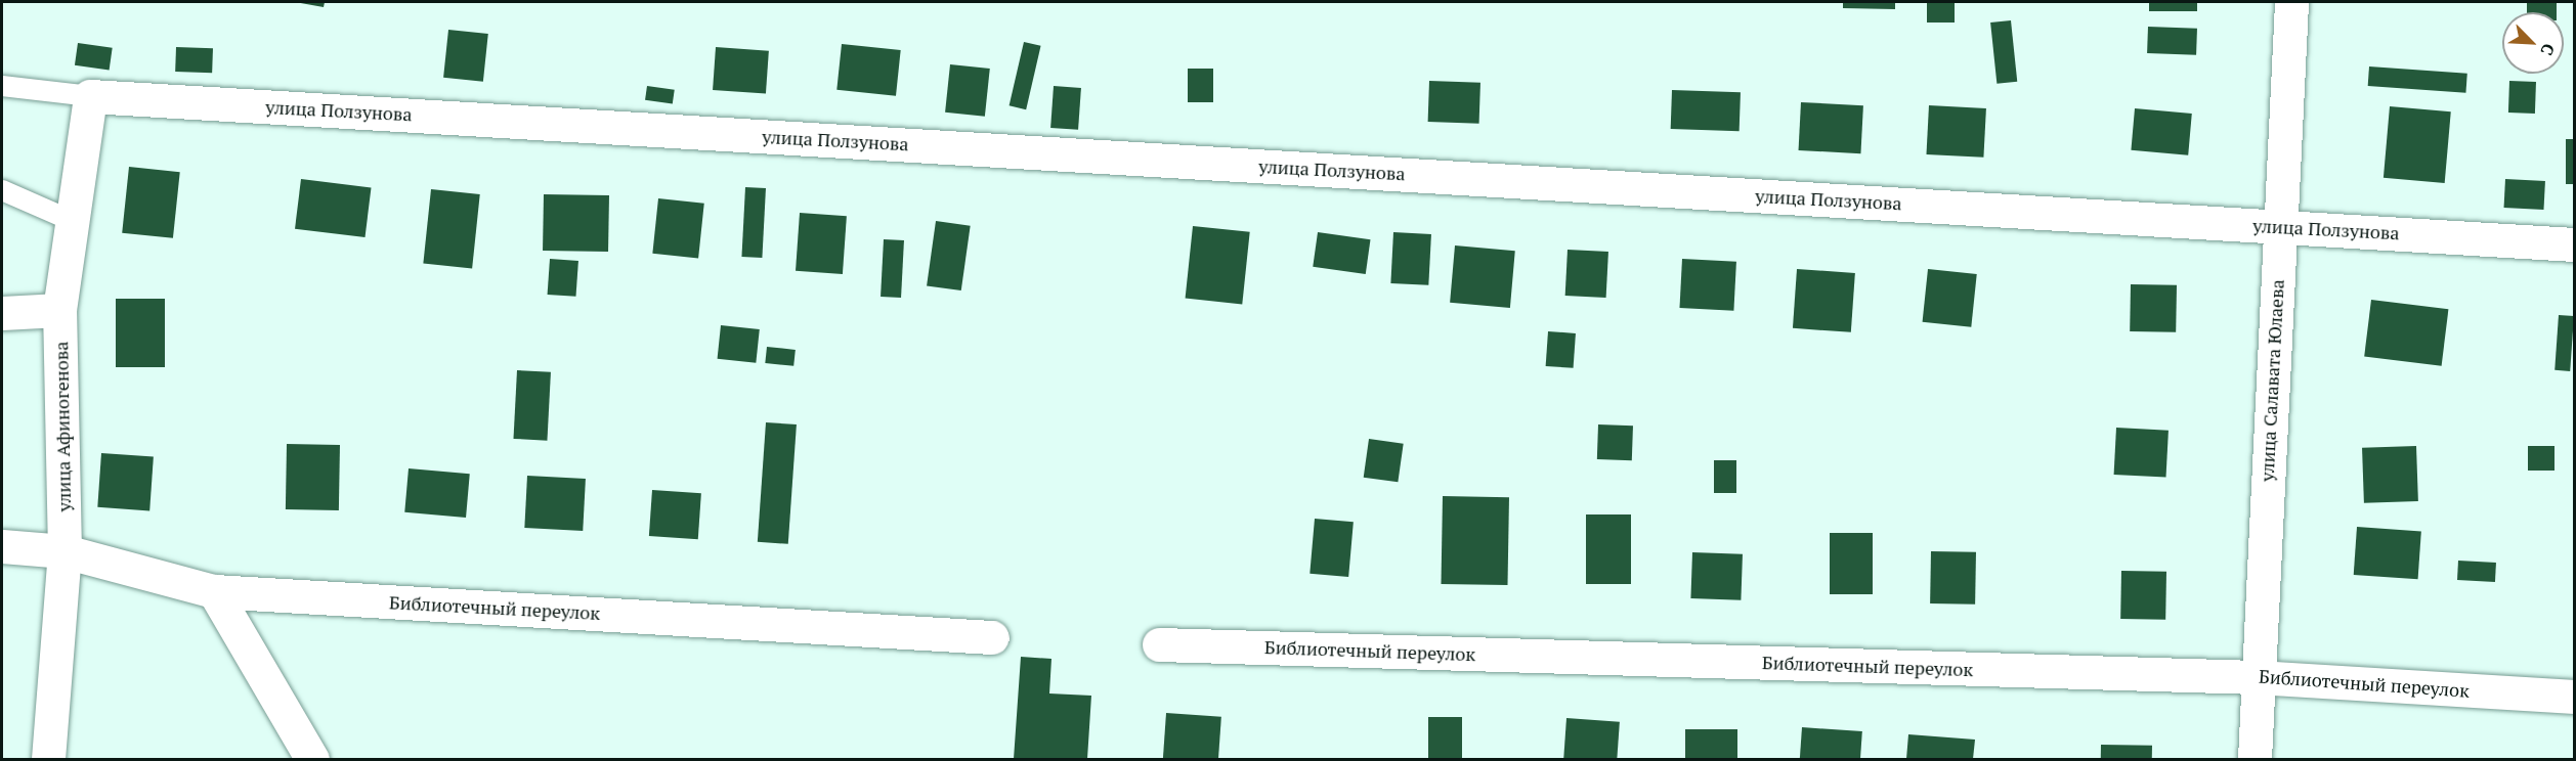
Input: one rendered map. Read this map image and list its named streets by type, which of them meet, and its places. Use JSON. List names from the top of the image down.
{
  "streets": {
    "street": [
      "улица Ползунова",
      "улица Салавата Юлаева",
      "улица Афиногенова",
      "Библиотечный переулок"
    ]
  },
  "crossings": [
    ["улица Ползунова", "улица Салавата Юлаева"],
    ["улица Ползунова", "улица Афиногенова"],
    ["улица Салавата Юлаева", "Библиотечный переулок"],
    ["улица Афиногенова", "Библиотечный переулок"]
  ],
  "north": "bottom right"
}
